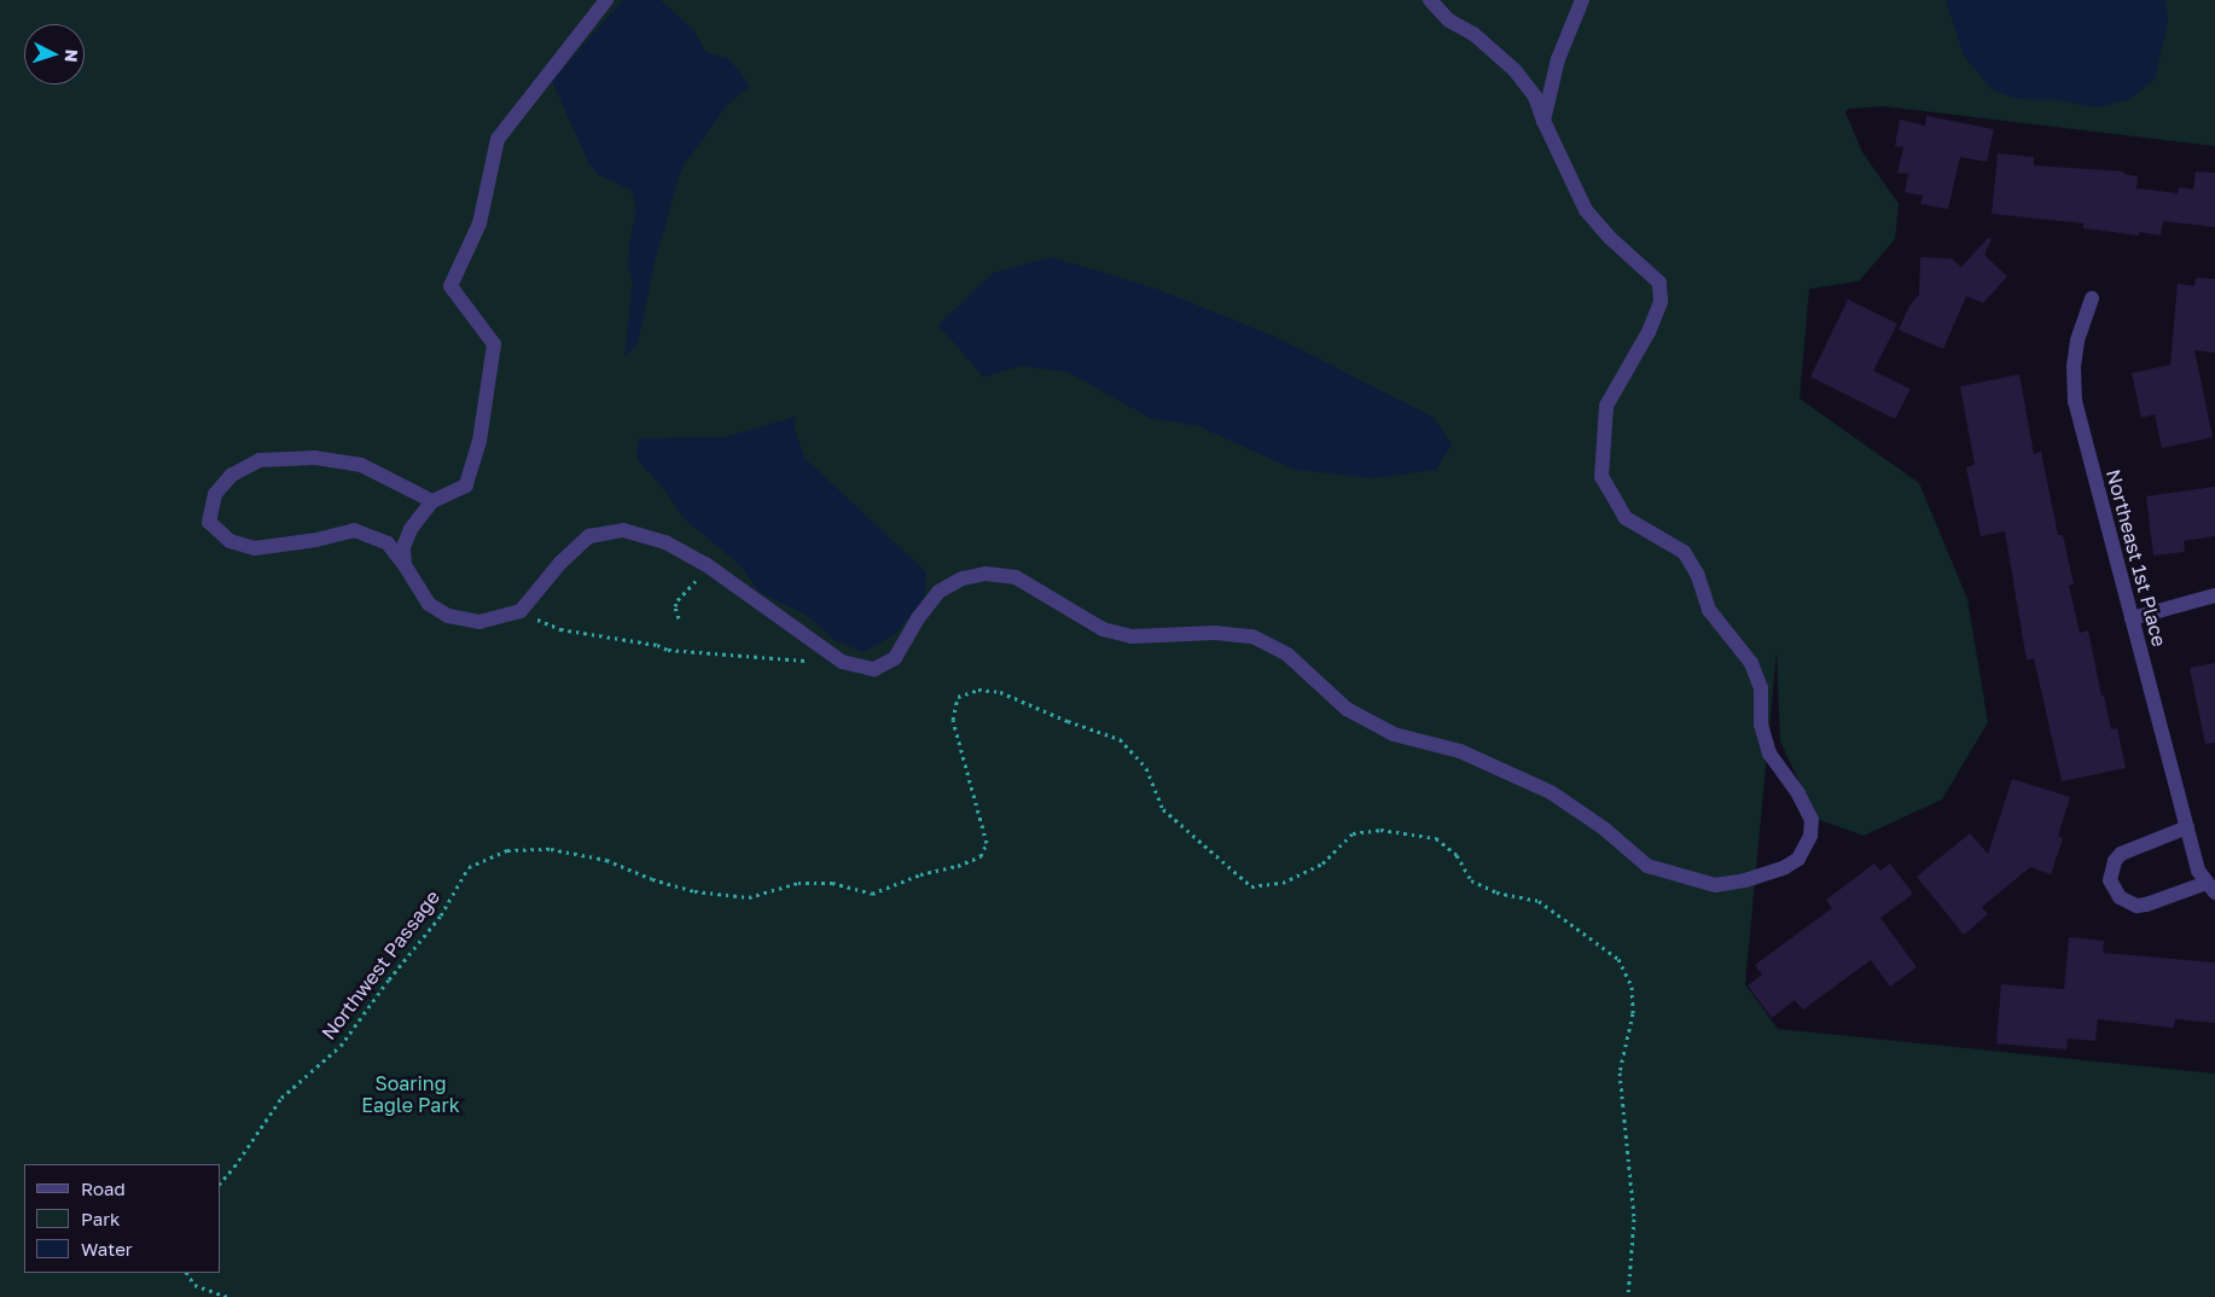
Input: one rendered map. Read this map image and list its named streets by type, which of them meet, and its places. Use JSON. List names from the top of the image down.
{
  "streets": {
    "street": ["Northeast 1st Place"],
    "path": ["Northwest Passage"]
  },
  "parks": ["Soaring Eagle Park"],
  "legend": ["Road", "Park", "Water"],
  "north": "right"
}
